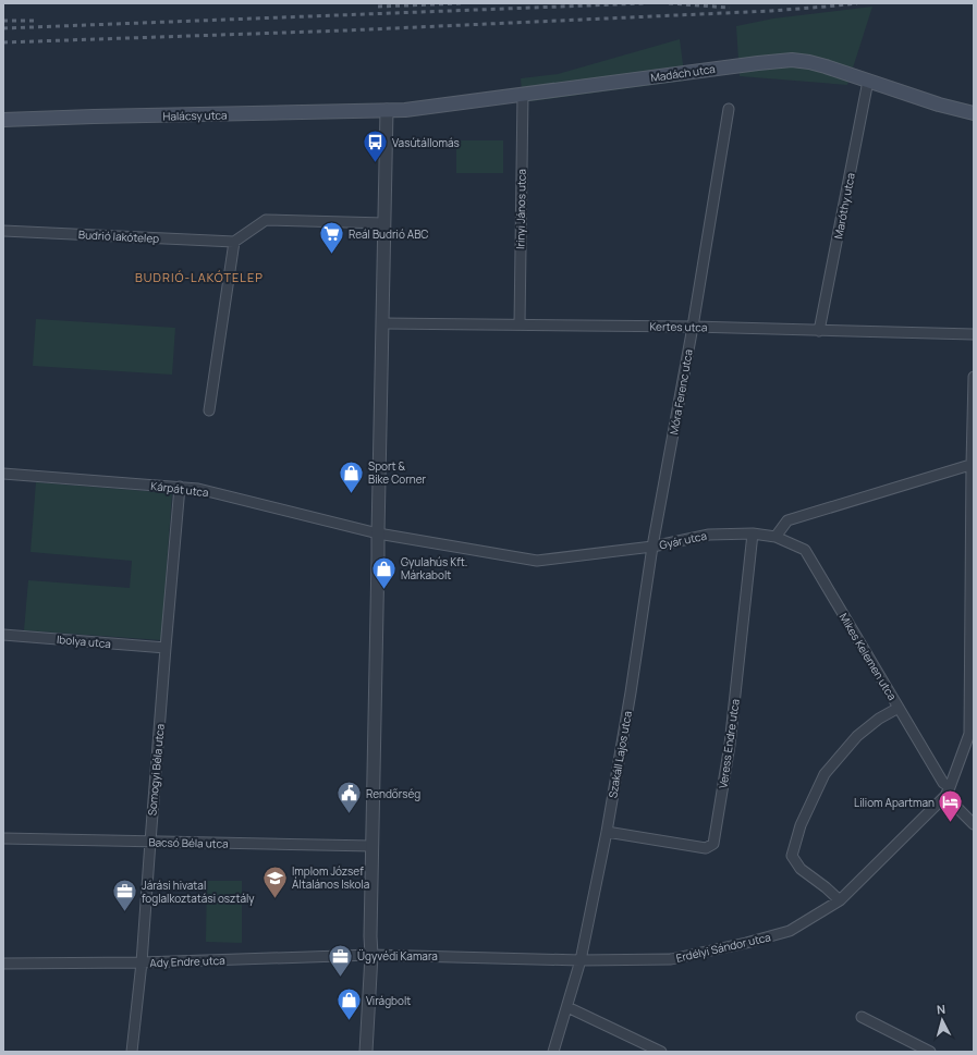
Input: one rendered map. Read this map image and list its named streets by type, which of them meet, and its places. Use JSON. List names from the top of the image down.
{
  "streets": {
    "main road": ["Madách utca", "Halácsy utca"],
    "street": [
      "Maróthy utca",
      "Irinyi János utca",
      "Budrió lakótelep",
      "Kertes utca",
      "Móra Ferenc utca",
      "Kárpát utca",
      "Gyár utca",
      "Ibolya utca",
      "Mikes Kelemen utca",
      "Veress Endre utca",
      "Szakáll Lajos utca",
      "Somogyi Béla utca",
      "Bacsó Béla utca",
      "Erdélyi Sándor utca",
      "Ady Endre utca"
    ]
  },
  "crossings": [
    ["Madách utca", "Halácsy utca"],
    ["Madách utca", "Maróthy utca"],
    ["Madách utca", "Irinyi János utca"],
    ["Maróthy utca", "Kertes utca"],
    ["Irinyi János utca", "Kertes utca"],
    ["Kertes utca", "Móra Ferenc utca"],
    ["Móra Ferenc utca", "Gyár utca"],
    ["Móra Ferenc utca", "Szakáll Lajos utca"],
    ["Kárpát utca", "Gyár utca"],
    ["Kárpát utca", "Somogyi Béla utca"],
    ["Gyár utca", "Mikes Kelemen utca"],
    ["Gyár utca", "Veress Endre utca"],
    ["Gyár utca", "Szakáll Lajos utca"],
    ["Ibolya utca", "Somogyi Béla utca"],
    ["Mikes Kelemen utca", "Erdélyi Sándor utca"],
    ["Veress Endre utca", "Szakáll Lajos utca"],
    ["Szakáll Lajos utca", "Erdélyi Sándor utca"],
    ["Somogyi Béla utca", "Bacsó Béla utca"],
    ["Somogyi Béla utca", "Ady Endre utca"],
    ["Erdélyi Sándor utca", "Ady Endre utca"]
  ],
  "districts": ["BUDRIÓ-LAKÓTELEP"],
  "places": {
    "bus stop": ["Vasútállomás"],
    "supermarket": ["Reál Budrió ABC"],
    "shop": ["Sport & Bike Corner", "Gyulahús Kft. Márkabolt", "Virágbolt"],
    "public building": ["Rendőrség"],
    "hotel": ["Liliom Apartman"],
    "school or university": ["Implom József Általános Iskola"],
    "office": ["Járási hivatal foglalkoztatási osztály", "Ügyvédi Kamara"]
  },
  "north": "top"
}
